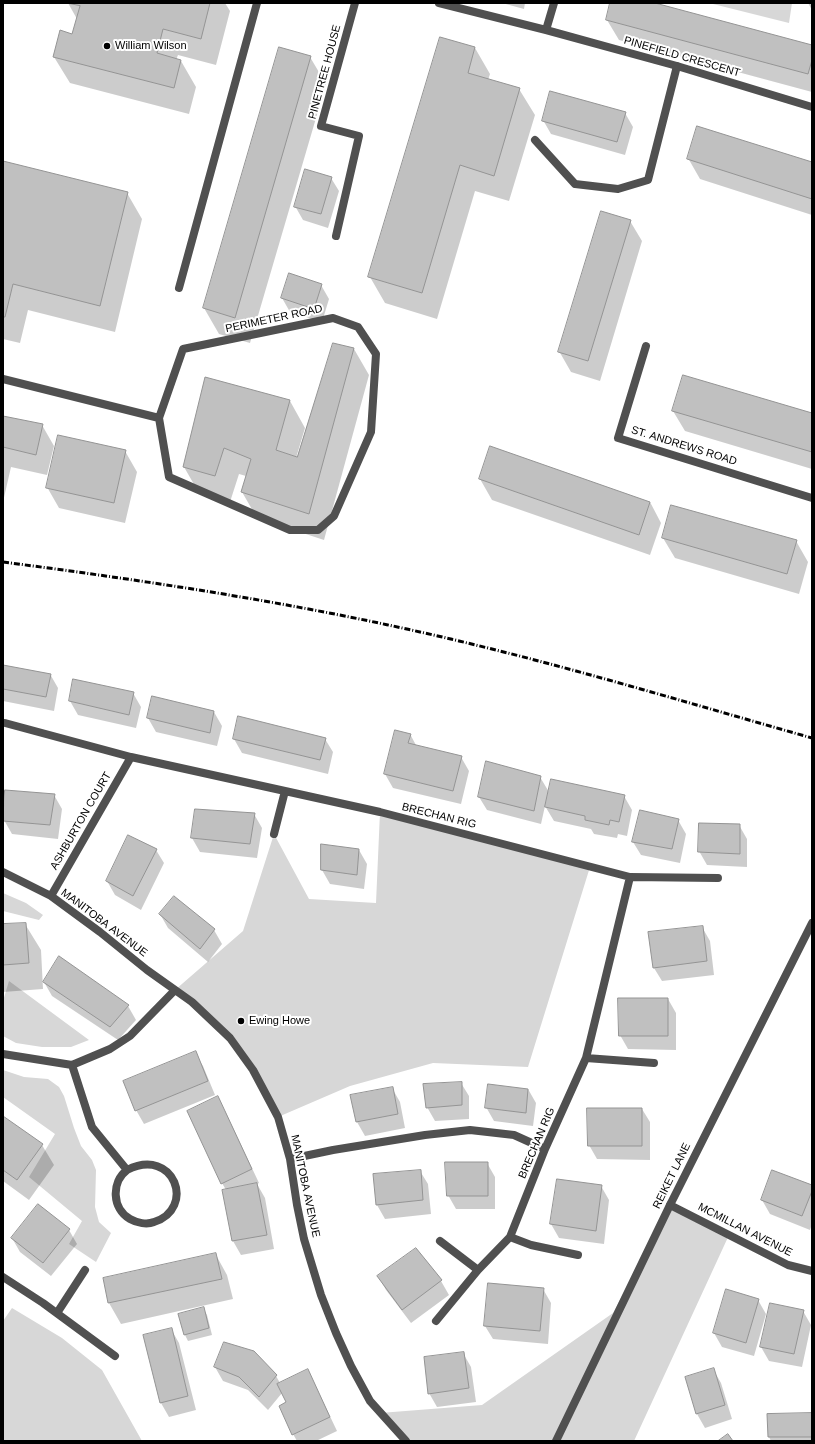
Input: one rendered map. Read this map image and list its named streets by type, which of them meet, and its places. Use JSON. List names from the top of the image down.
{
  "streets": {
    "street": [
      "PINEFIELD CRESCENT",
      "PINETREE HOUSE",
      "PERIMETER ROAD",
      "ST. ANDREWS ROAD",
      "BRECHAN RIG",
      "ASHBURTON COURT",
      "MANITOBA AVENUE",
      "REIKET LANE",
      "MCMILLAN AVENUE"
    ]
  },
  "crossings": [
    ["ASHBURTON COURT", "MANITOBA AVENUE"],
    ["REIKET LANE", "MCMILLAN AVENUE"]
  ],
  "places": ["William Wilson", "Ewing Howe"]
}
